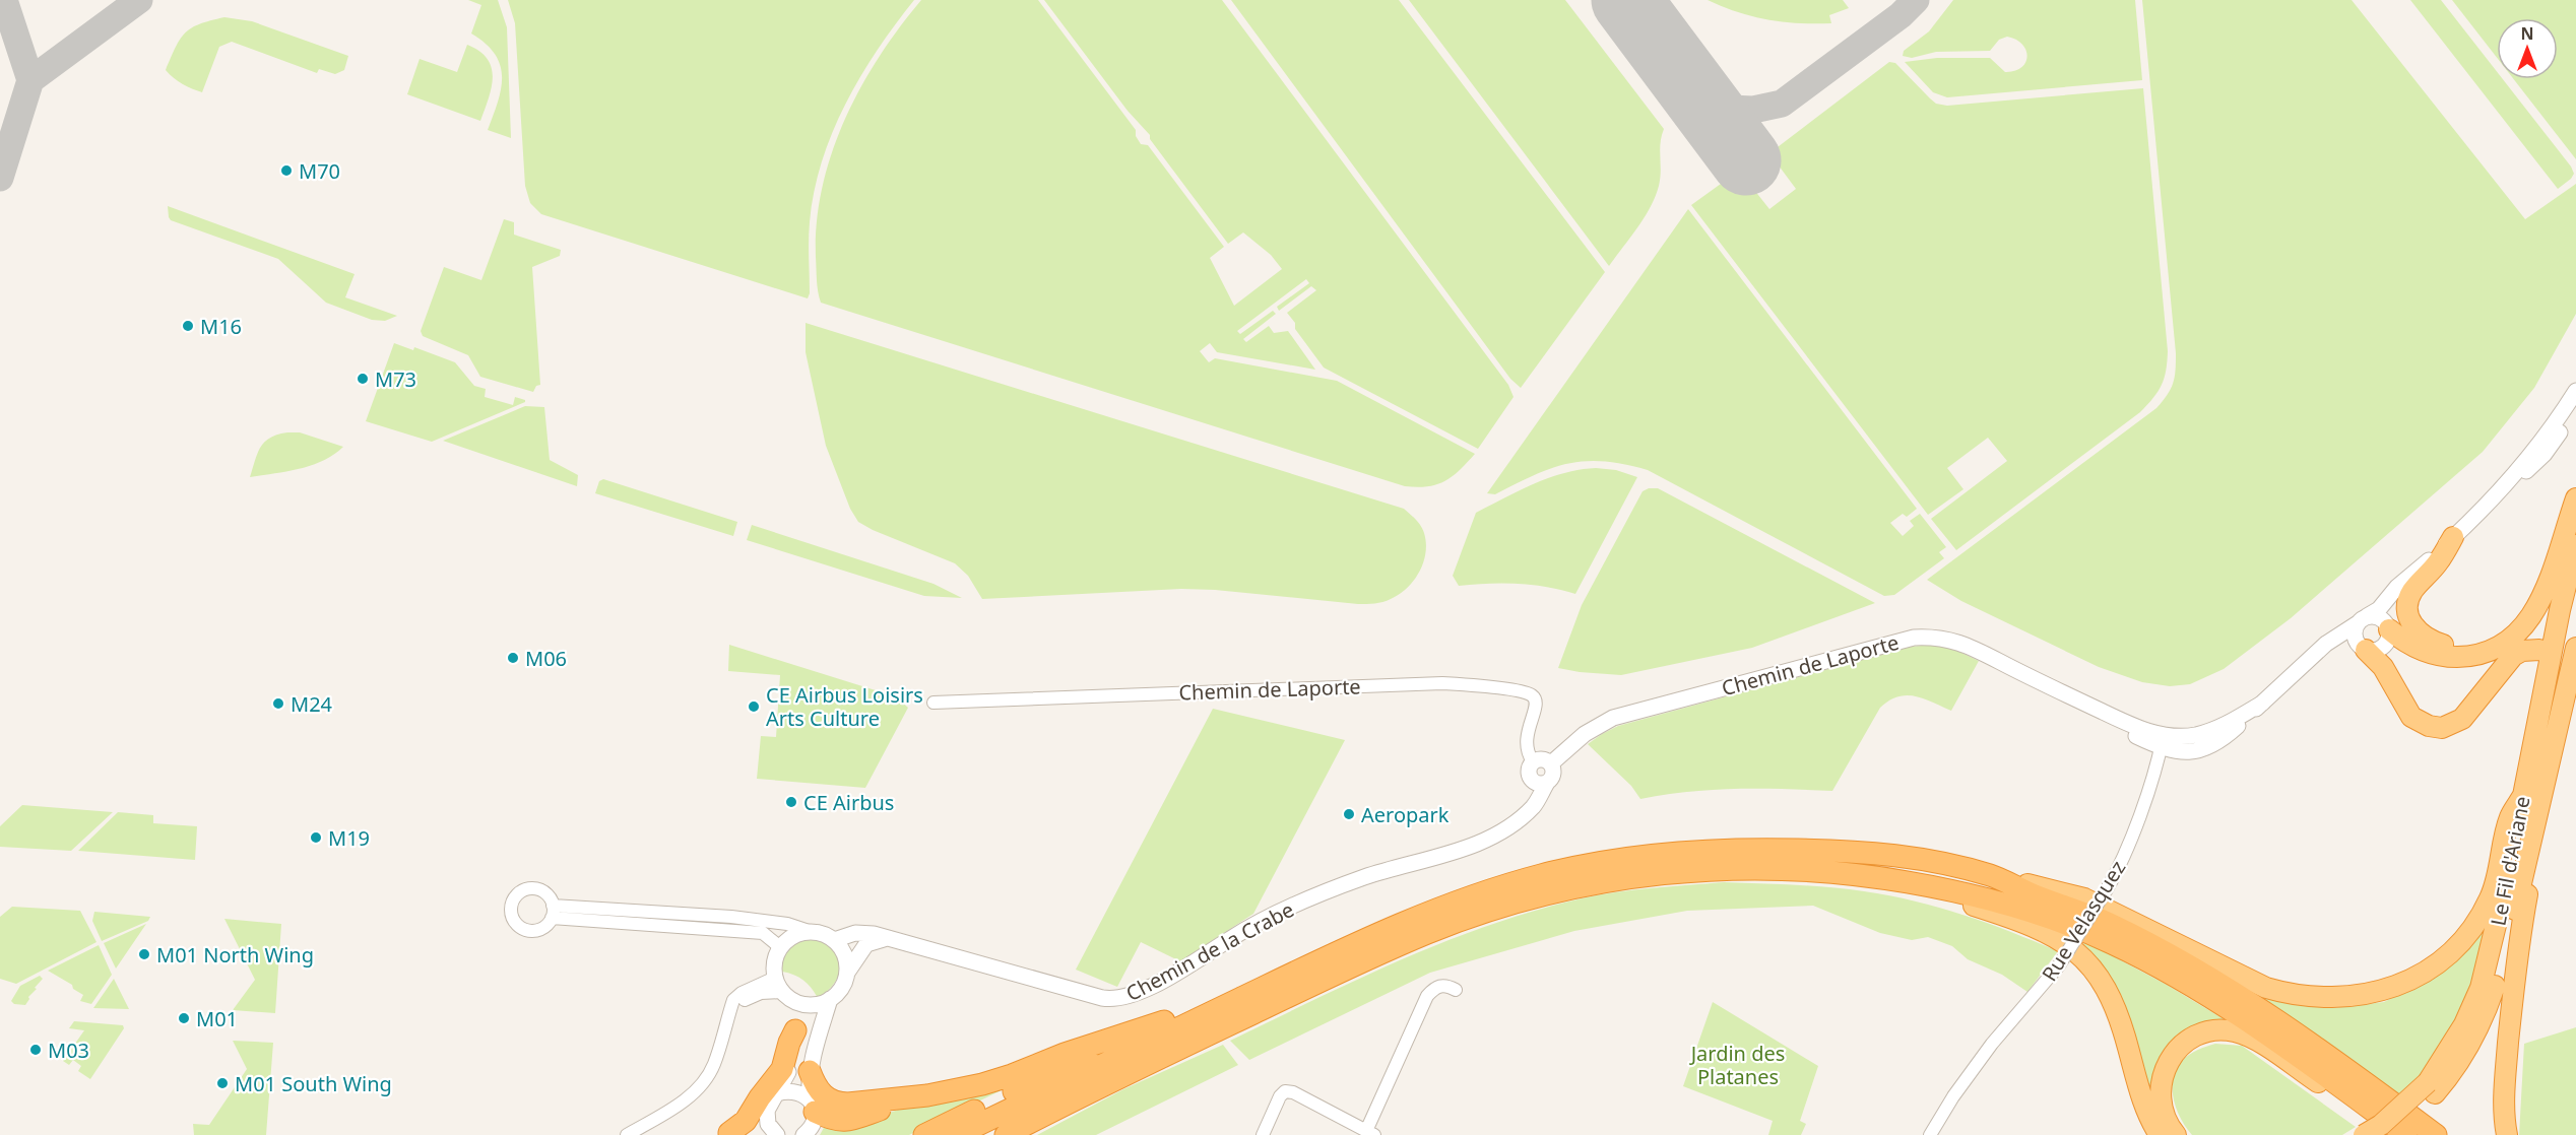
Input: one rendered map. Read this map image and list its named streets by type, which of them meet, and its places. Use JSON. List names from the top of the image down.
{
  "streets": {
    "highway": ["Le Fil d'Ariane"],
    "street": ["Chemin de Laporte", "Rue Velasquez", "Chemin de la Crabe"]
  },
  "crossings": [
    ["Chemin de Laporte", "Rue Velasquez"],
    ["Chemin de Laporte", "Chemin de la Crabe"]
  ],
  "parks": ["Jardin des Platanes"],
  "places": [
    "M70",
    "M16",
    "M73",
    "M06",
    "M24",
    "CE Airbus Loisirs Arts Culture",
    "CE Airbus",
    "Aeropark",
    "M19",
    "M01 North Wing",
    "M01",
    "M03",
    "M01 South Wing"
  ],
  "north": "top"
}
